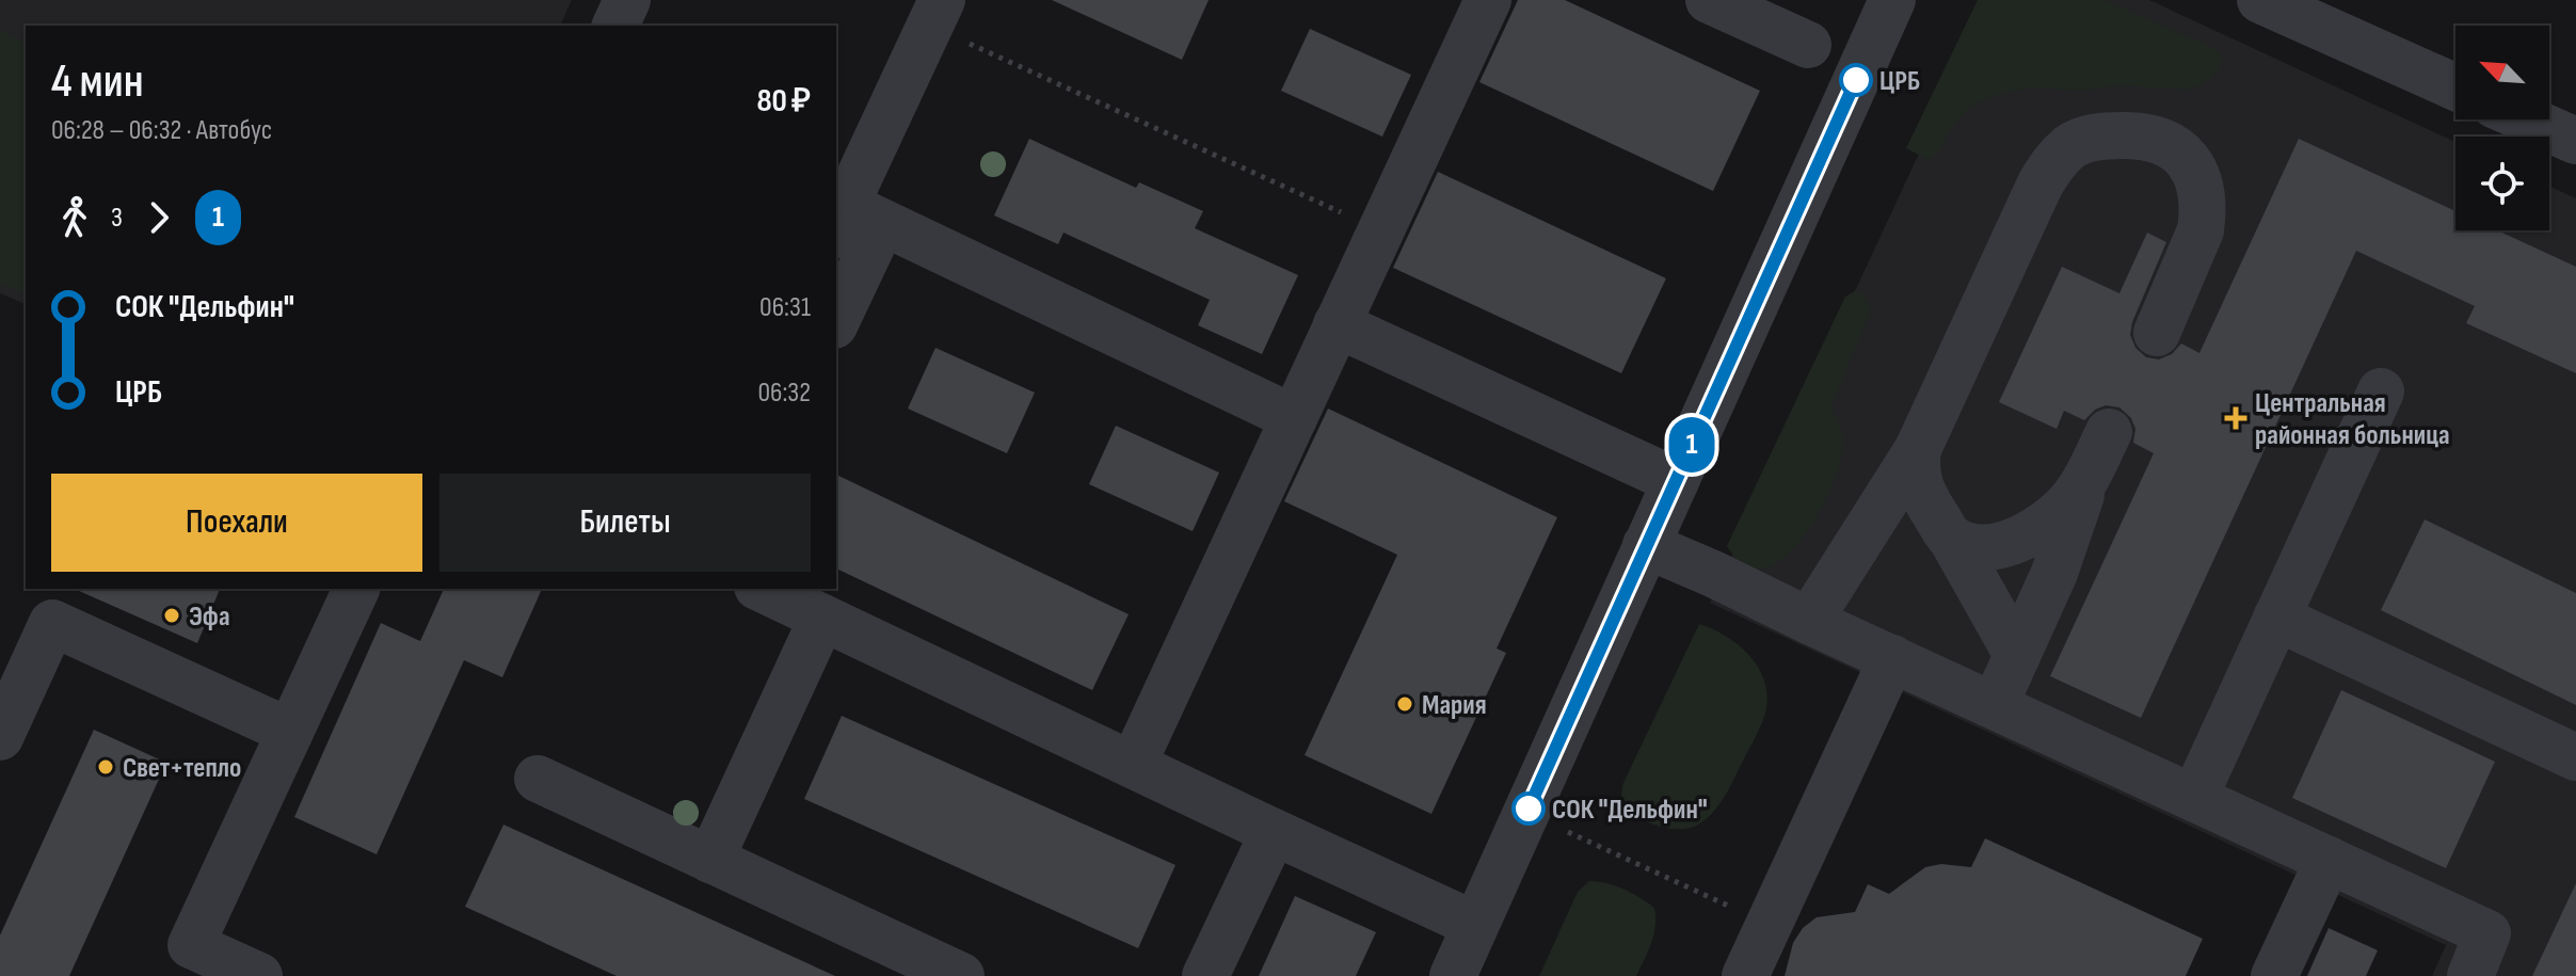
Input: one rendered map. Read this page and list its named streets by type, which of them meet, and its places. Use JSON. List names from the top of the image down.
{
  "places": {
    "other": [
      "ЦРБ",
      "Эфа",
      "Мария",
      "Свет+тепло",
      "СОК \"Дельфин\""
    ],
    "health": ["Центральная районная больница"]
  },
  "lines": ["bus line 1"],
  "north": "top left",
  "page": {
    "on_map": "1",
    "heading": ["4 мин", "06:28 – 06:32 · Автобус", "80 ₽"],
    "legs": ["3", "1"],
    "list": [
      {
        "name": "СОК \"Дельфин\"",
        "value": "06:31"
      },
      {
        "name": "ЦРБ",
        "value": "06:32"
      }
    ],
    "buttons": ["Поехали", "Билеты"]
  }
}
